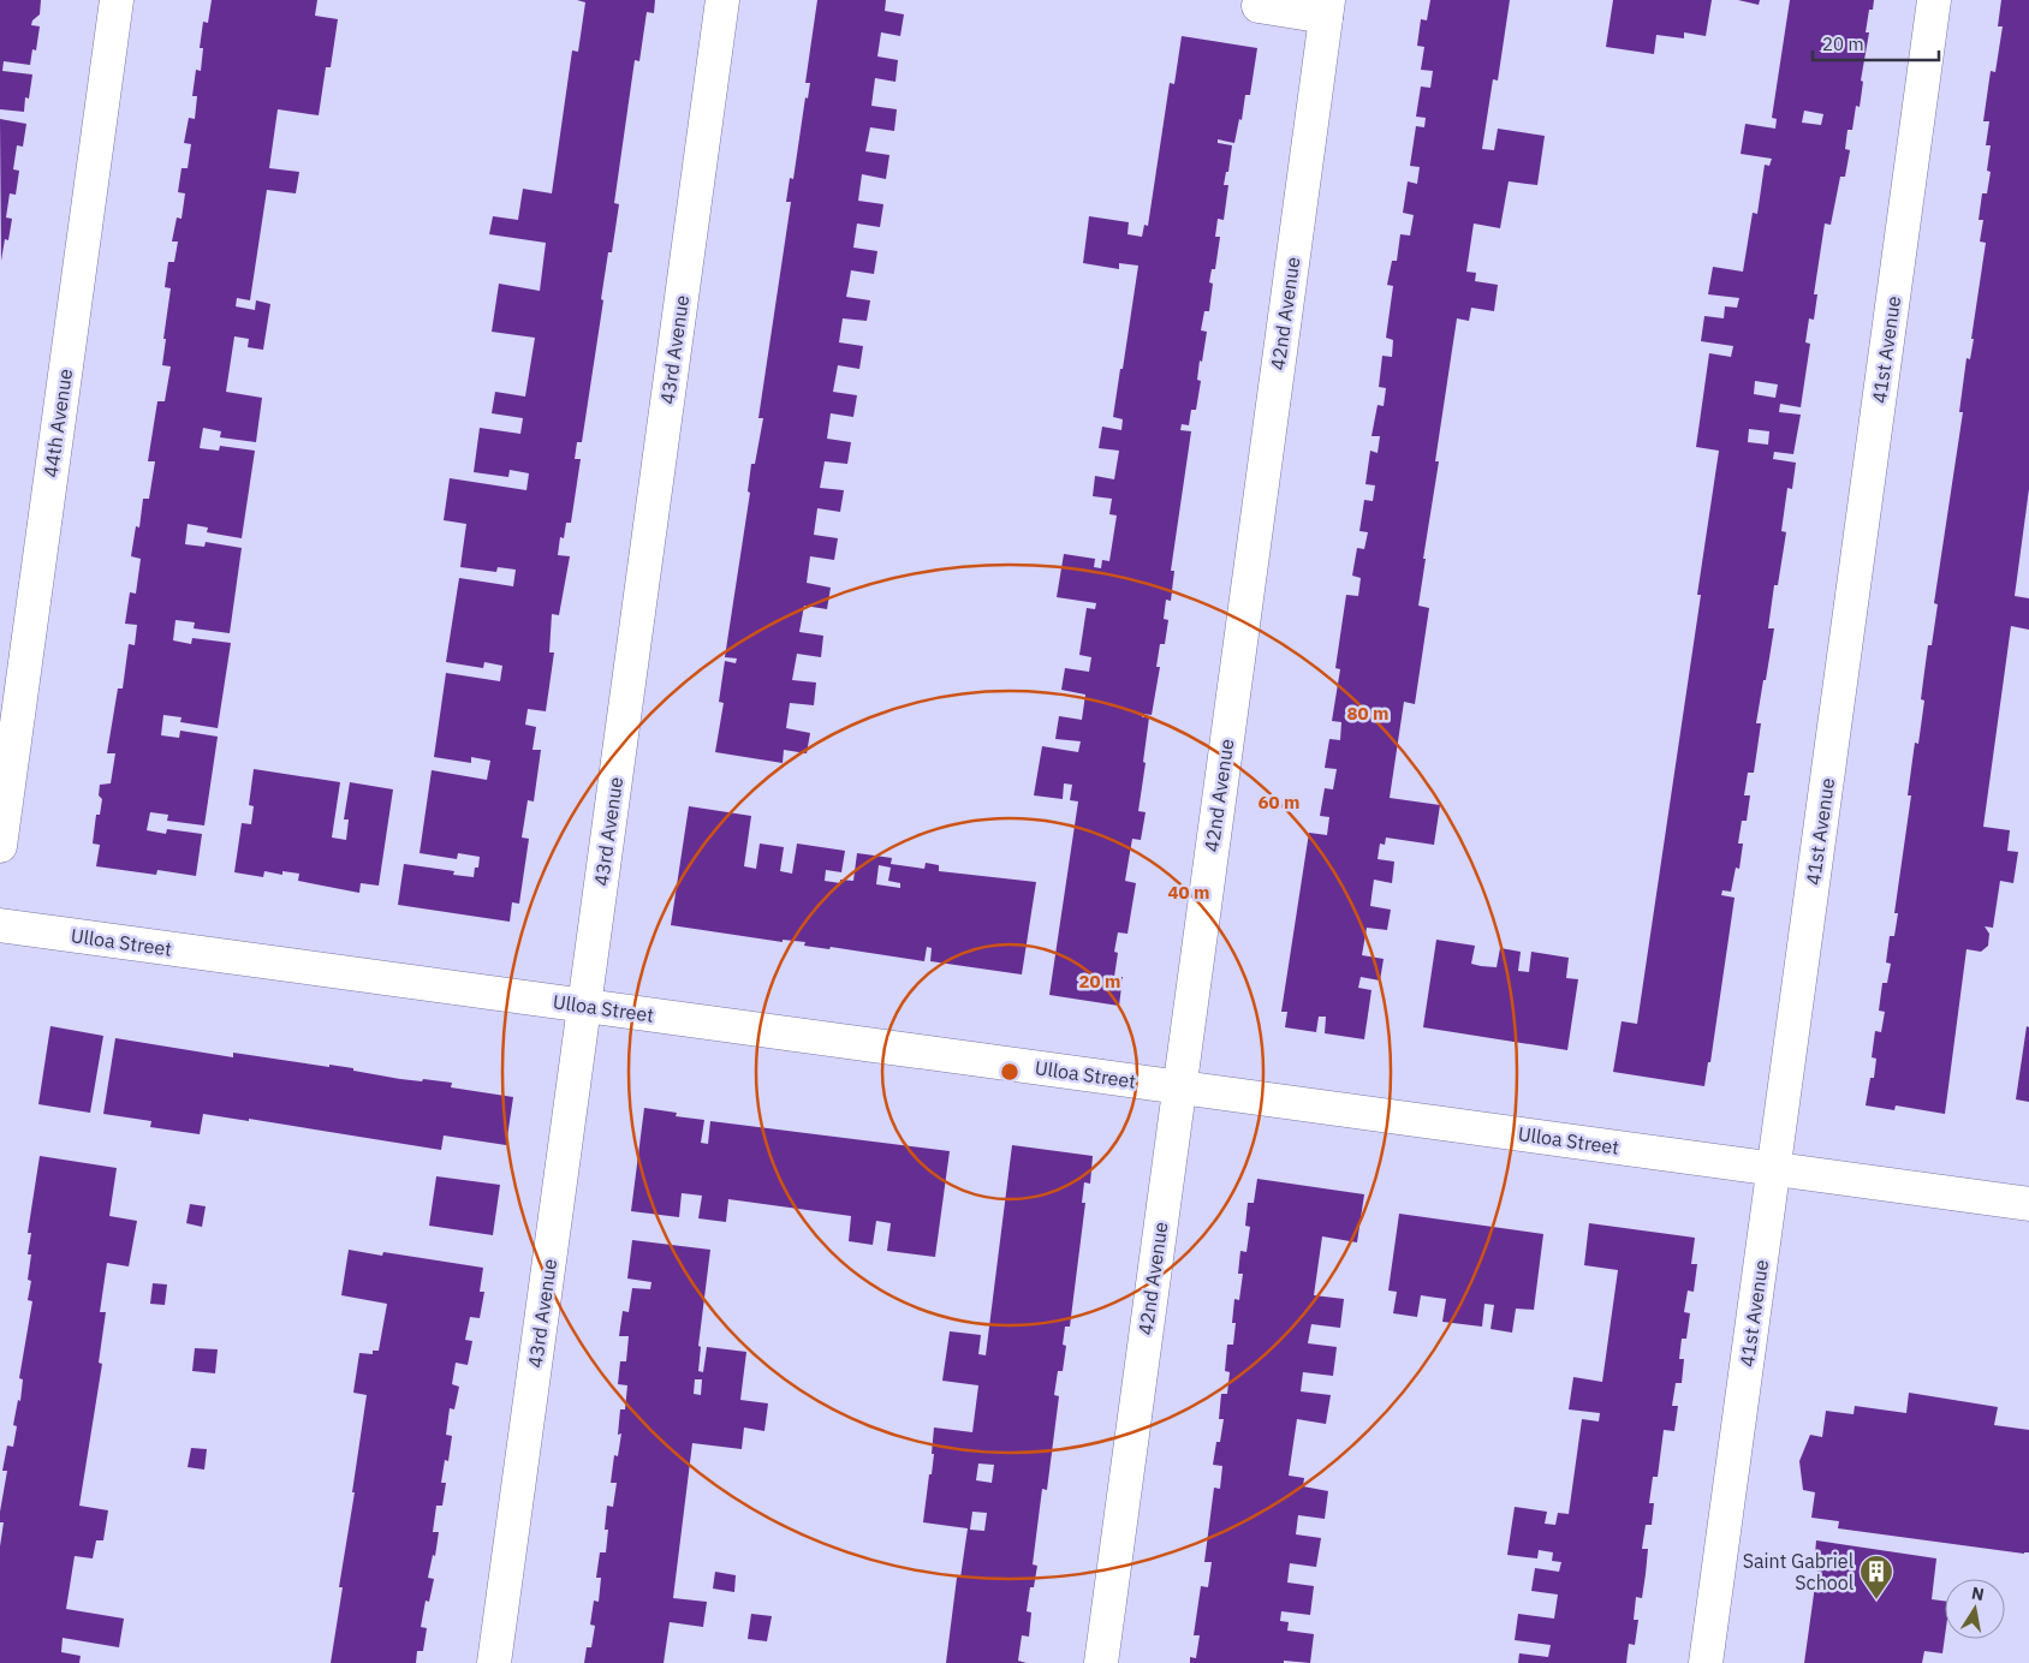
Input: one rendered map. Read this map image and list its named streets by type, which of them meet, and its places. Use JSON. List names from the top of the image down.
{
  "streets": {
    "street": [
      "42nd Avenue",
      "43rd Avenue",
      "41st Avenue",
      "44th Avenue",
      "Ulloa Street"
    ]
  },
  "crossings": [
    ["42nd Avenue", "Ulloa Street"],
    ["43rd Avenue", "Ulloa Street"],
    ["41st Avenue", "Ulloa Street"]
  ],
  "places": {
    "building": ["Saint Gabriel School"]
  },
  "scale_bar": "20 m",
  "north": "top",
  "rings": [
    "80 m",
    "60 m",
    "40 m",
    "20 m"
  ]
}
